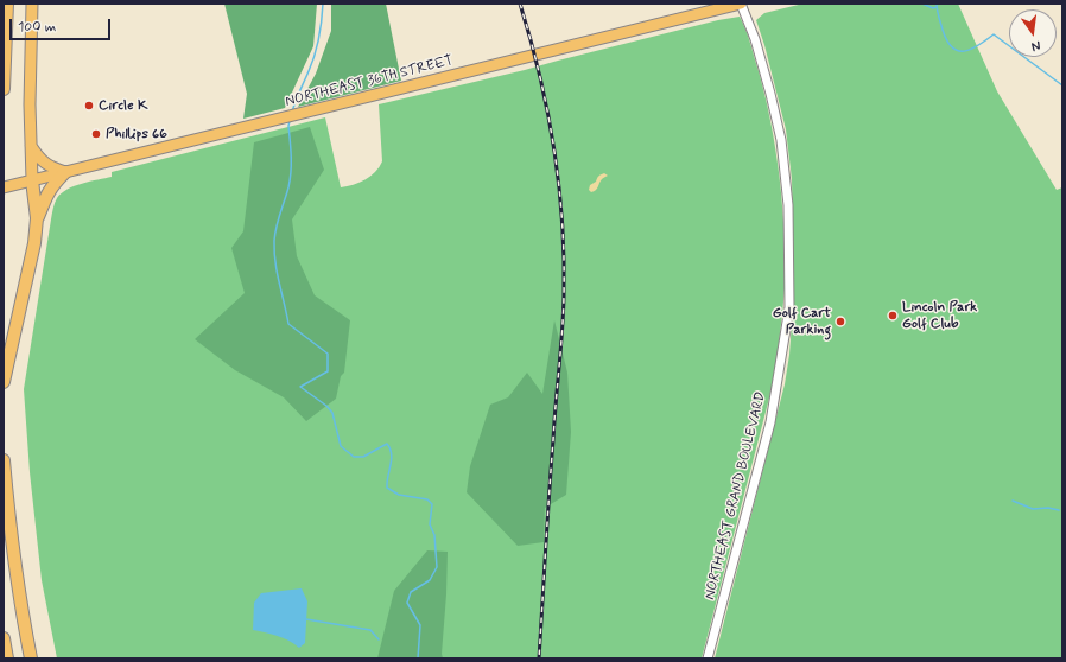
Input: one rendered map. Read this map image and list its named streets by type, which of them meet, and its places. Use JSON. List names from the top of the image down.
{
  "streets": {
    "main road": ["NORTHEAST 36TH STREET"],
    "street": ["NORTHEAST GRAND BOULEVARD"]
  },
  "crossings": [
    ["NORTHEAST 36TH STREET", "NORTHEAST GRAND BOULEVARD"]
  ],
  "places": [
    "Circle K",
    "Phillips 66",
    "Lincoln Park Golf Club",
    "Golf Cart Parking"
  ],
  "scale_bar": "100 m",
  "north": "bottom"
}
